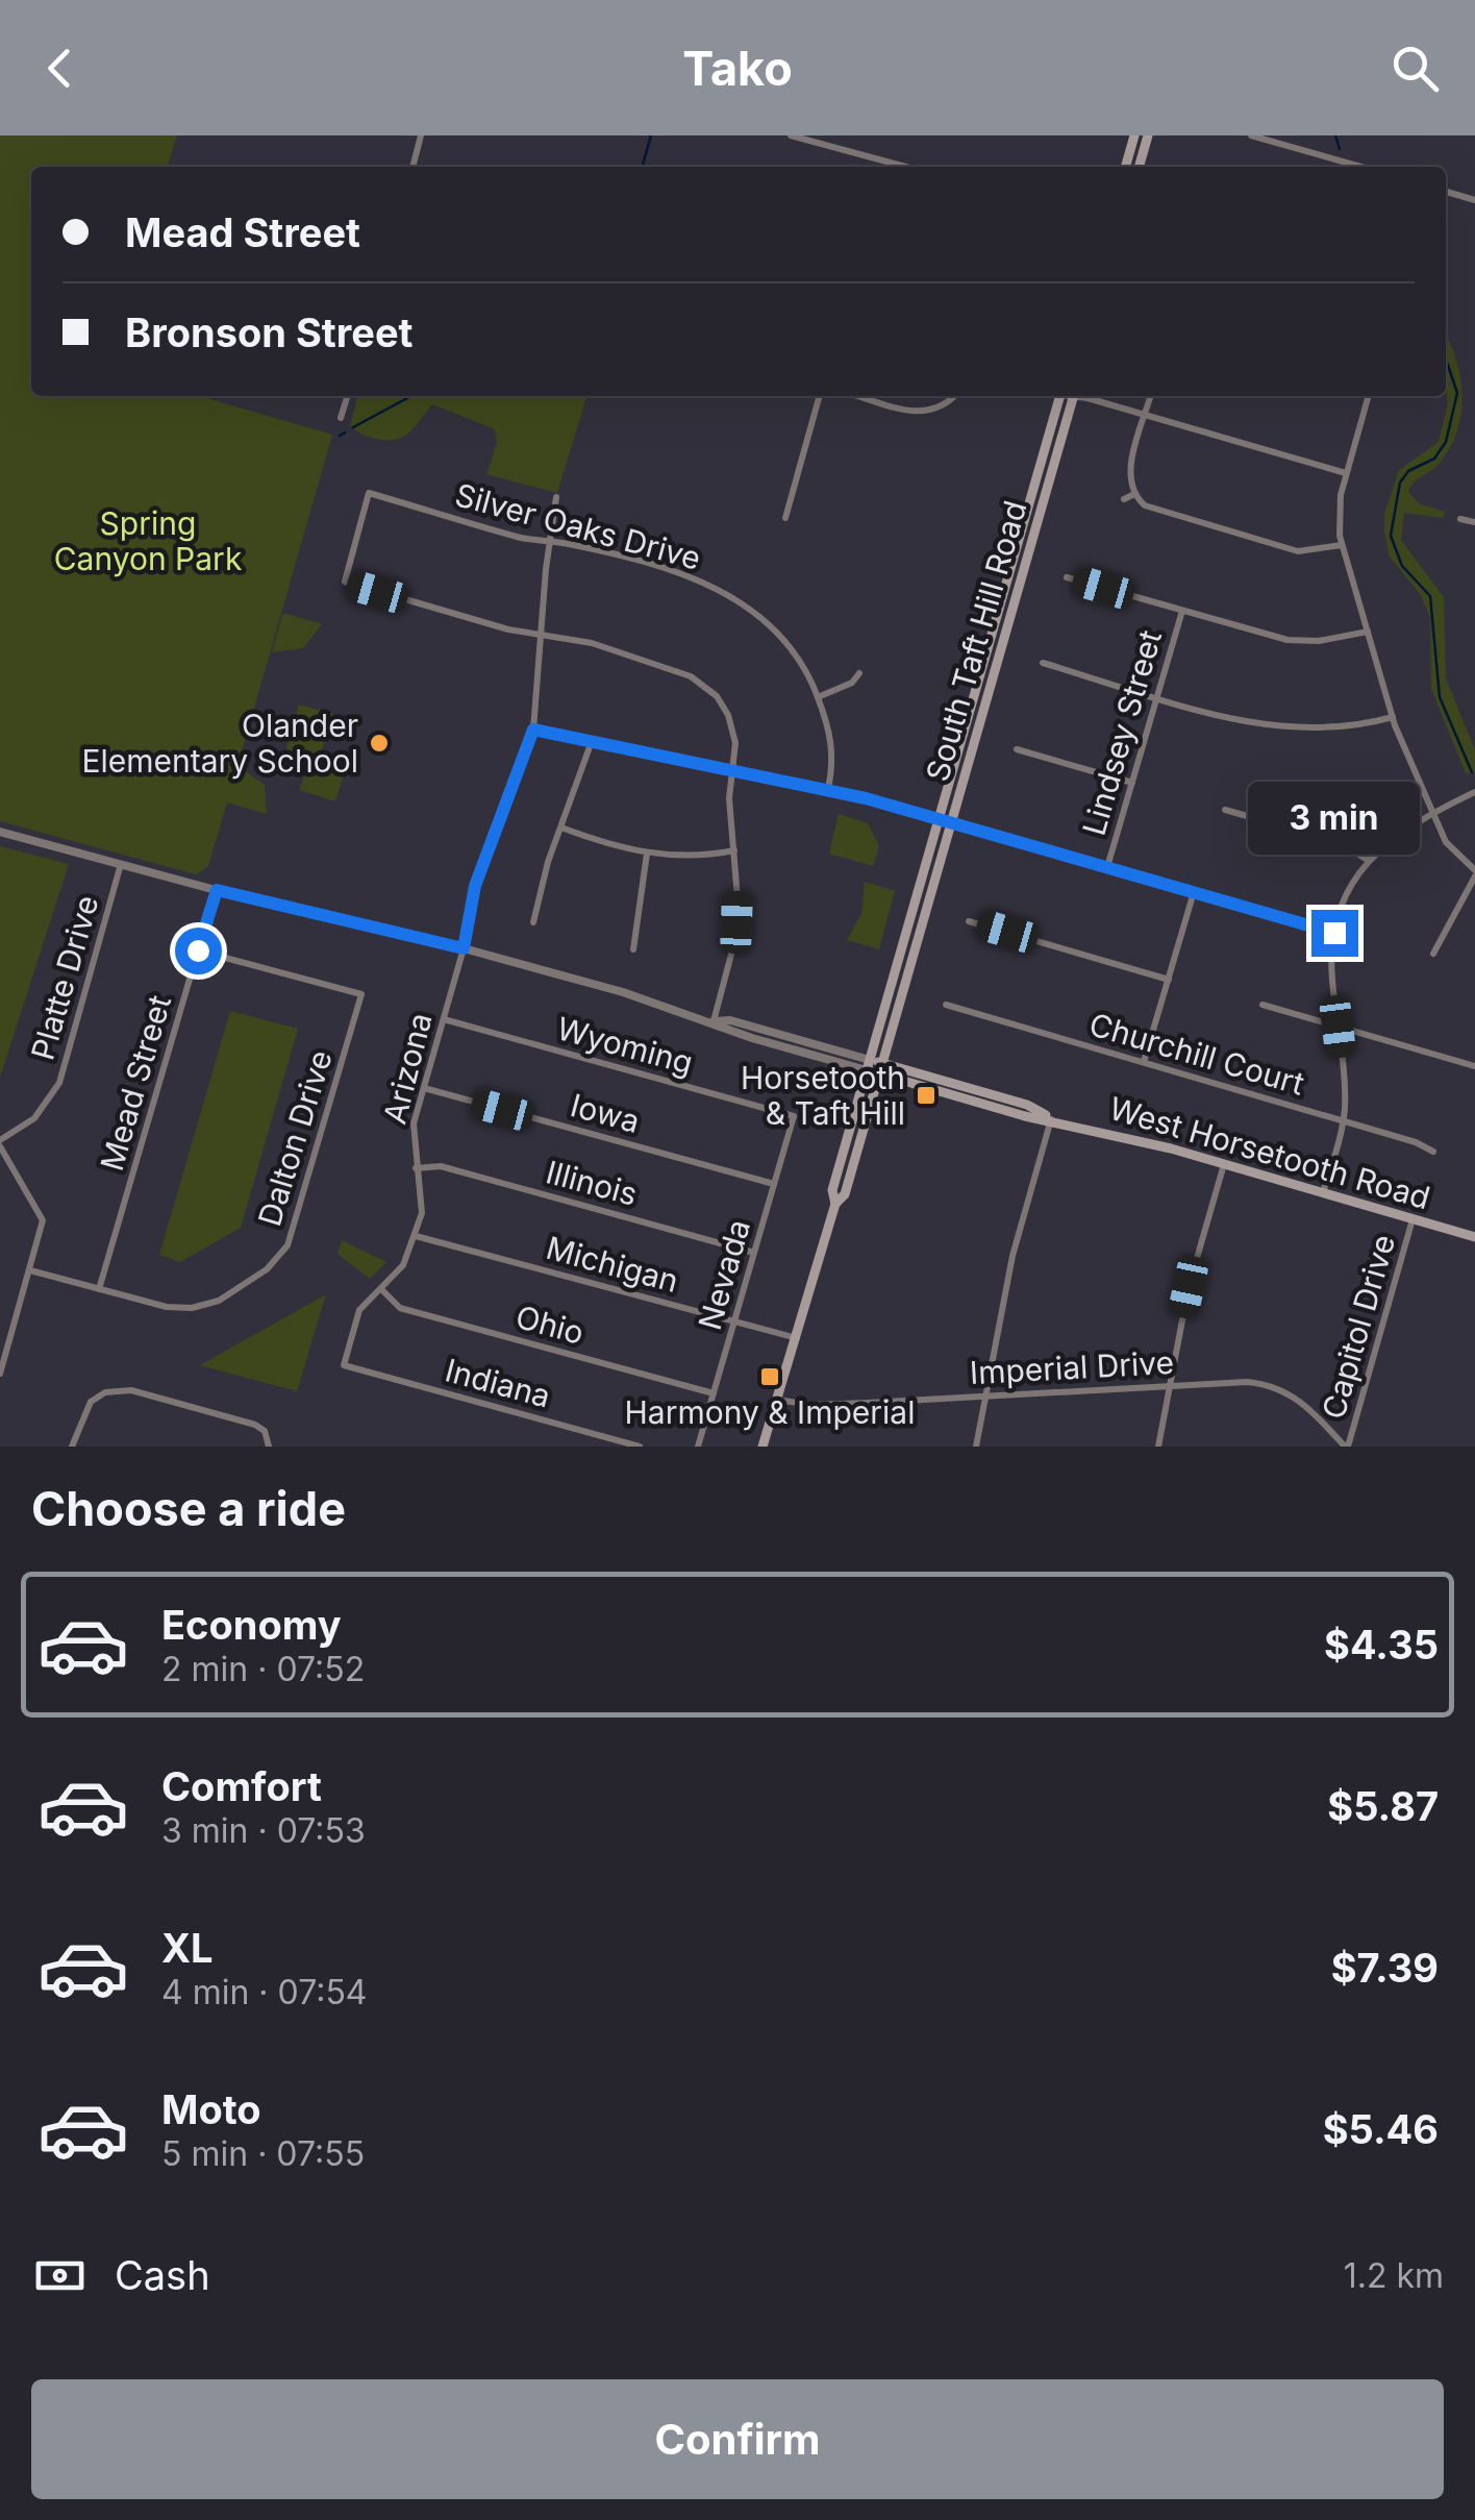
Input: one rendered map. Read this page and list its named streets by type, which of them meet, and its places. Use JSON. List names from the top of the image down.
{
  "streets": {
    "main road": ["South Taft Hill Road", "West Horsetooth Road"],
    "street": [
      "Silver Oaks Drive",
      "Lindsey Street",
      "Platte Drive",
      "Wyoming",
      "Churchill Court",
      "Arizona",
      "Mead Street",
      "Iowa",
      "Dalton Drive",
      "Illinois",
      "Michigan",
      "Nevada",
      "Ohio",
      "Capitol Drive",
      "Imperial Drive",
      "Indiana"
    ]
  },
  "crossings": [
    ["Silver Oaks Drive", "Arizona"],
    ["South Taft Hill Road", "West Horsetooth Road"],
    ["South Taft Hill Road", "Michigan"],
    ["South Taft Hill Road", "Imperial Drive"],
    ["Platte Drive", "West Horsetooth Road"],
    ["Wyoming", "Arizona"],
    ["Wyoming", "Nevada"],
    ["Arizona", "Iowa"],
    ["Arizona", "West Horsetooth Road"],
    ["Arizona", "Illinois"],
    ["Arizona", "Michigan"],
    ["Arizona", "Ohio"],
    ["Arizona", "Indiana"],
    ["Mead Street", "Dalton Drive"],
    ["Mead Street", "West Horsetooth Road"],
    ["Iowa", "Nevada"],
    ["West Horsetooth Road", "Capitol Drive"],
    ["Illinois", "Nevada"],
    ["Michigan", "Nevada"],
    ["Nevada", "Ohio"],
    ["Capitol Drive", "Imperial Drive"]
  ],
  "parks": ["Spring Canyon Park"],
  "places": {
    "other": ["Olander Elementary School"],
    "transit": ["Horsetooth & Taft Hill", "Harmony & Imperial"]
  },
  "page": {
    "header": "Tako",
    "banner": ["Mead Street", "Bronson Street"],
    "bubble": "3 min",
    "heading": "Choose a ride",
    "list": [
      {
        "name": "Economy",
        "note": "2 min · 07:52",
        "value": "$4.35"
      },
      {
        "name": "Comfort",
        "note": "3 min · 07:53",
        "value": "$5.87"
      },
      {
        "name": "XL",
        "note": "4 min · 07:54",
        "value": "$7.39"
      },
      {
        "name": "Moto",
        "note": "5 min · 07:55",
        "value": "$5.46"
      }
    ],
    "pay": ["Cash", "1.2 km"],
    "buttons": "Confirm"
  }
}
